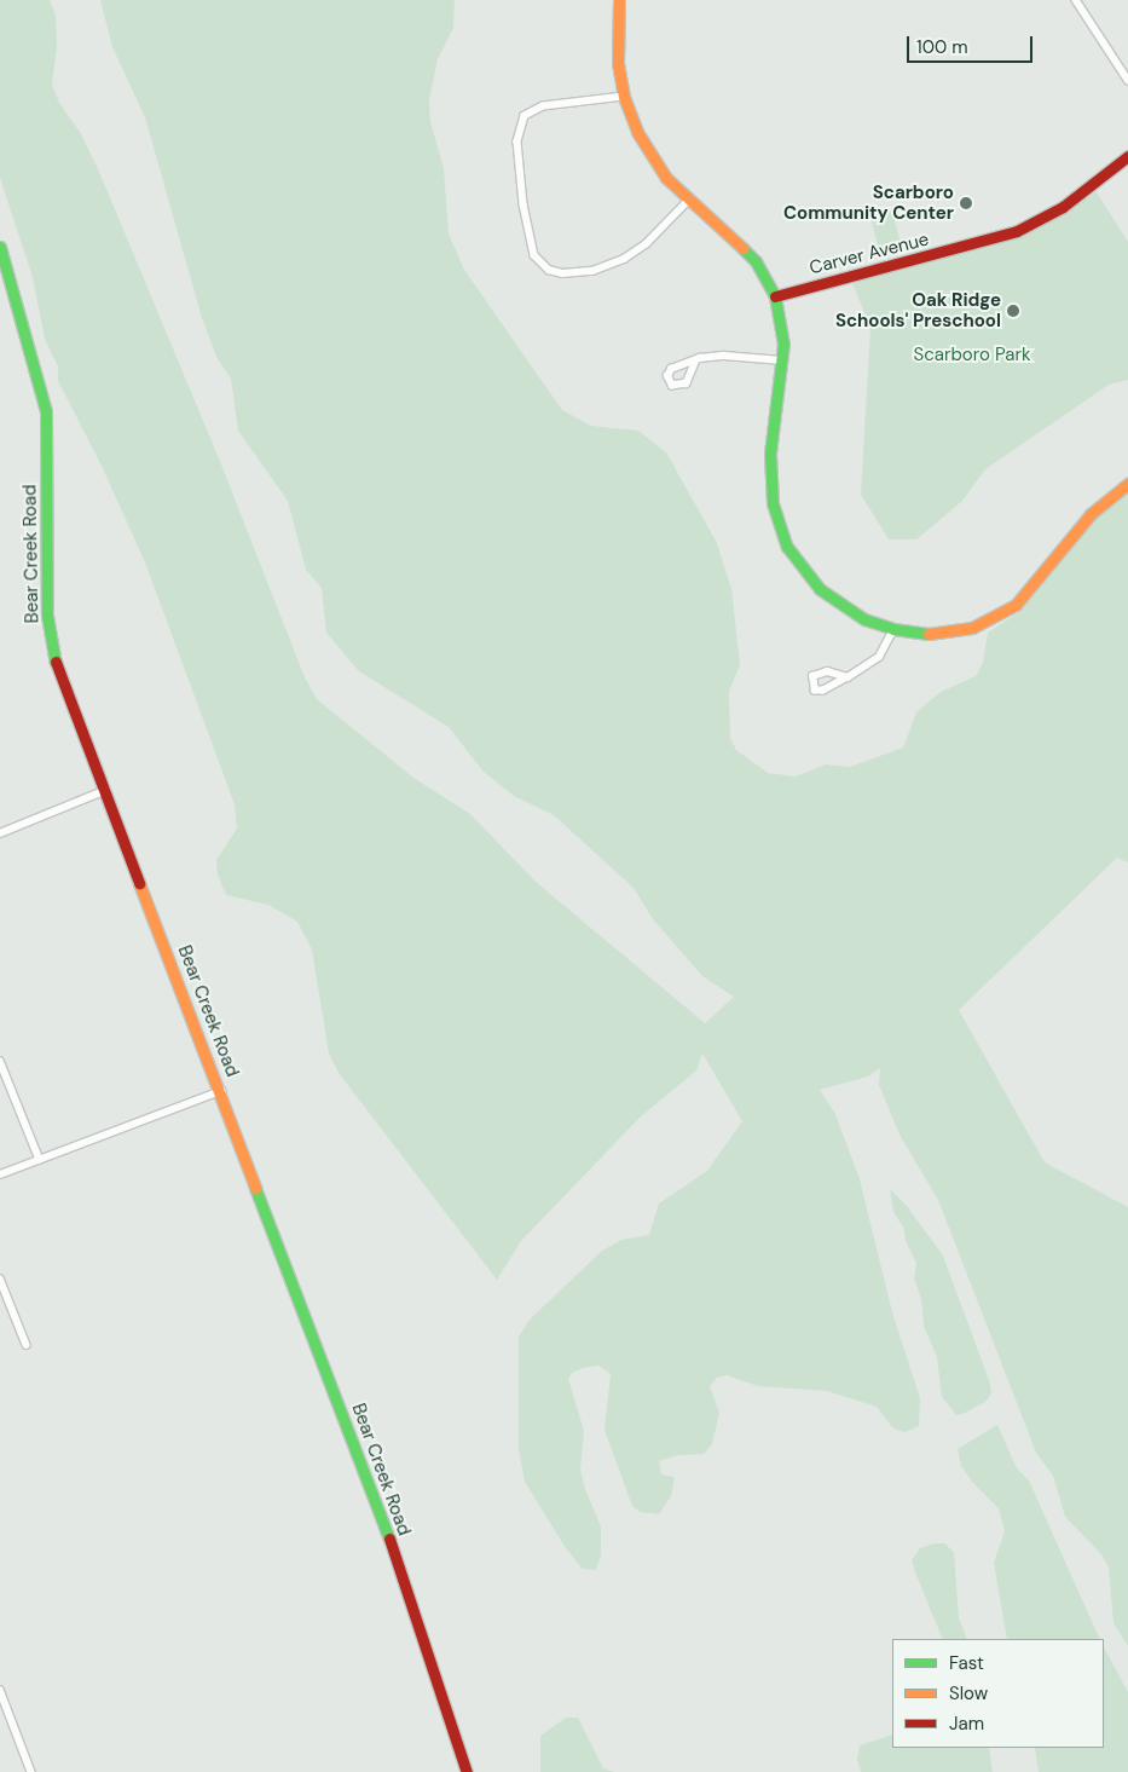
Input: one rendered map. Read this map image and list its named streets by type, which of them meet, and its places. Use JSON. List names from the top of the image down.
{
  "streets": {
    "street": ["Carver Avenue", "Bear Creek Road"]
  },
  "parks": ["Scarboro Park"],
  "places": ["Scarboro Community Center", "Oak Ridge Schools' Preschool"],
  "legend": ["Fast", "Slow", "Jam"],
  "scale_bar": "100 m"
}
